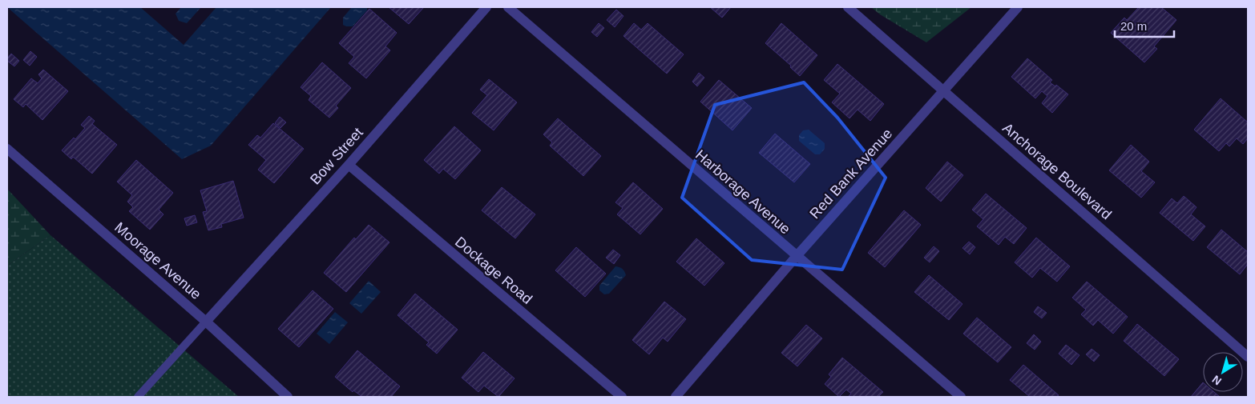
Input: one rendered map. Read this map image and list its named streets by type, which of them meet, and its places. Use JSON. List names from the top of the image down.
{
  "streets": {
    "street": [
      "Bow Street",
      "Anchorage Boulevard",
      "Red Bank Avenue",
      "Harborage Avenue",
      "Moorage Avenue",
      "Dockage Road"
    ]
  },
  "crossings": [
    ["Bow Street", "Moorage Avenue"],
    ["Bow Street", "Dockage Road"],
    ["Anchorage Boulevard", "Red Bank Avenue"],
    ["Red Bank Avenue", "Harborage Avenue"]
  ],
  "scale_bar": "20 m",
  "north": "bottom left"
}
